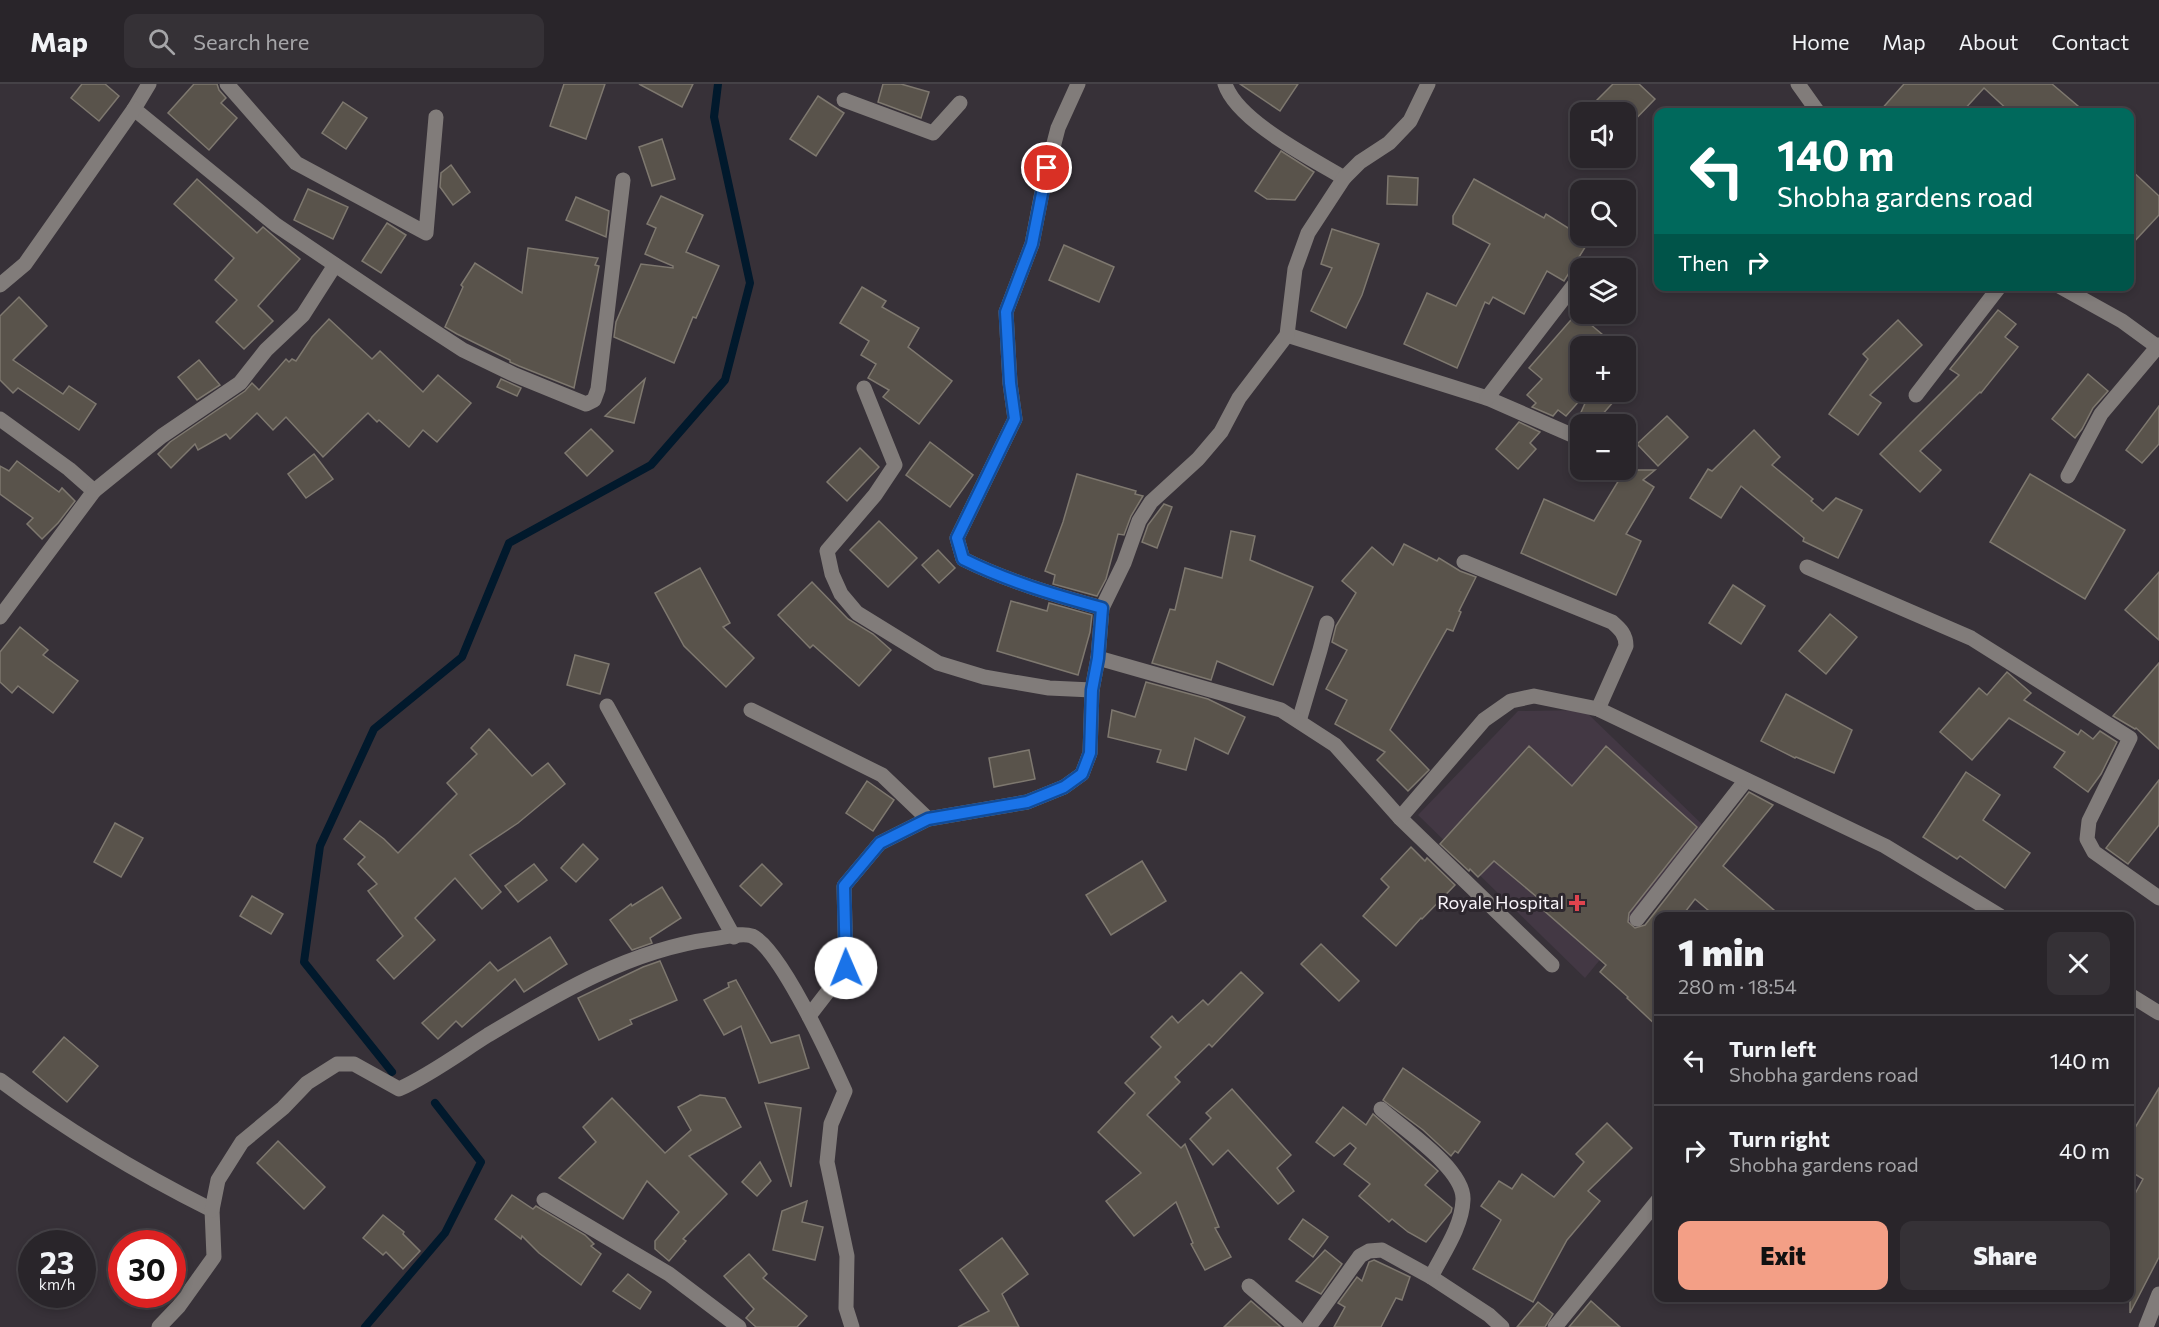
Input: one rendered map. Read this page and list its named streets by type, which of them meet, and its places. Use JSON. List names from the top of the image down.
{
  "places": {
    "health": ["Royale Hospital"]
  },
  "page": {
    "header": "Map",
    "search": "Search here",
    "nav": [
      "Home",
      "Map",
      "About",
      "Contact"
    ],
    "map_buttons": ["+", "−"],
    "turn": ["140 m", "Shobha gardens road"],
    "then": "Then",
    "heading": ["1 min", "280 m · 18:54"],
    "list": [
      {
        "name": "Turn left",
        "note": "Shobha gardens road",
        "value": "140 m"
      },
      {
        "name": "Turn right",
        "note": "Shobha gardens road",
        "value": "40 m"
      }
    ],
    "buttons": ["Exit", "Share"],
    "speed": "23 km/h",
    "limit": "30"
  }
}
